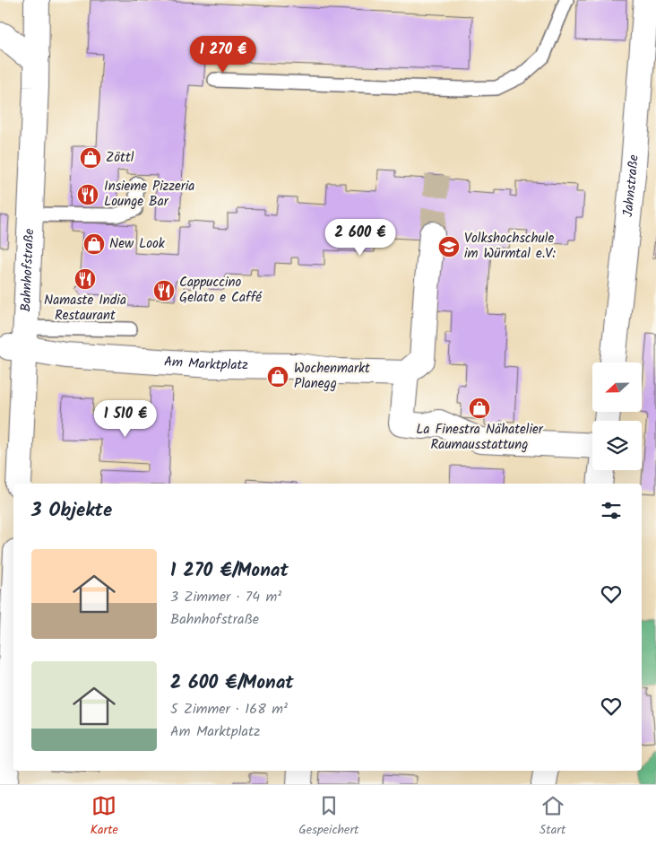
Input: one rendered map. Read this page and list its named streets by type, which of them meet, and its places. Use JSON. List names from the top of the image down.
{
  "streets": {
    "street": ["Jahnstraße", "Bahnhofstraße", "Am Marktplatz"]
  },
  "crossings": [
    ["Bahnhofstraße", "Am Marktplatz"]
  ],
  "places": {
    "shop": [
      "Zöttl",
      "New Look",
      "Wochenmarkt Planegg",
      "La Finestra Nähatelier Raumausstattung"
    ],
    "restaurant": ["Insieme Pizzeria Lounge Bar", "Namaste India Restaurant", "Cappuccino Gelato e Caffé"],
    "school or university": ["Volkshochschule im Würmtal e.V:"]
  },
  "north": "left",
  "page": {
    "price": ["1 270 €", "2 600 €", "1 510 €"],
    "heading": "3 Objekte",
    "list": [
      {
        "name": "1 270 €/Monat",
        "note": "3 Zimmer · 74 m² · Bahnhofstraße"
      },
      {
        "name": "2 600 €/Monat",
        "note": "5 Zimmer · 168 m² · Am Marktplatz"
      }
    ],
    "tabs": ["Karte", "Gespeichert", "Start"]
  }
}
